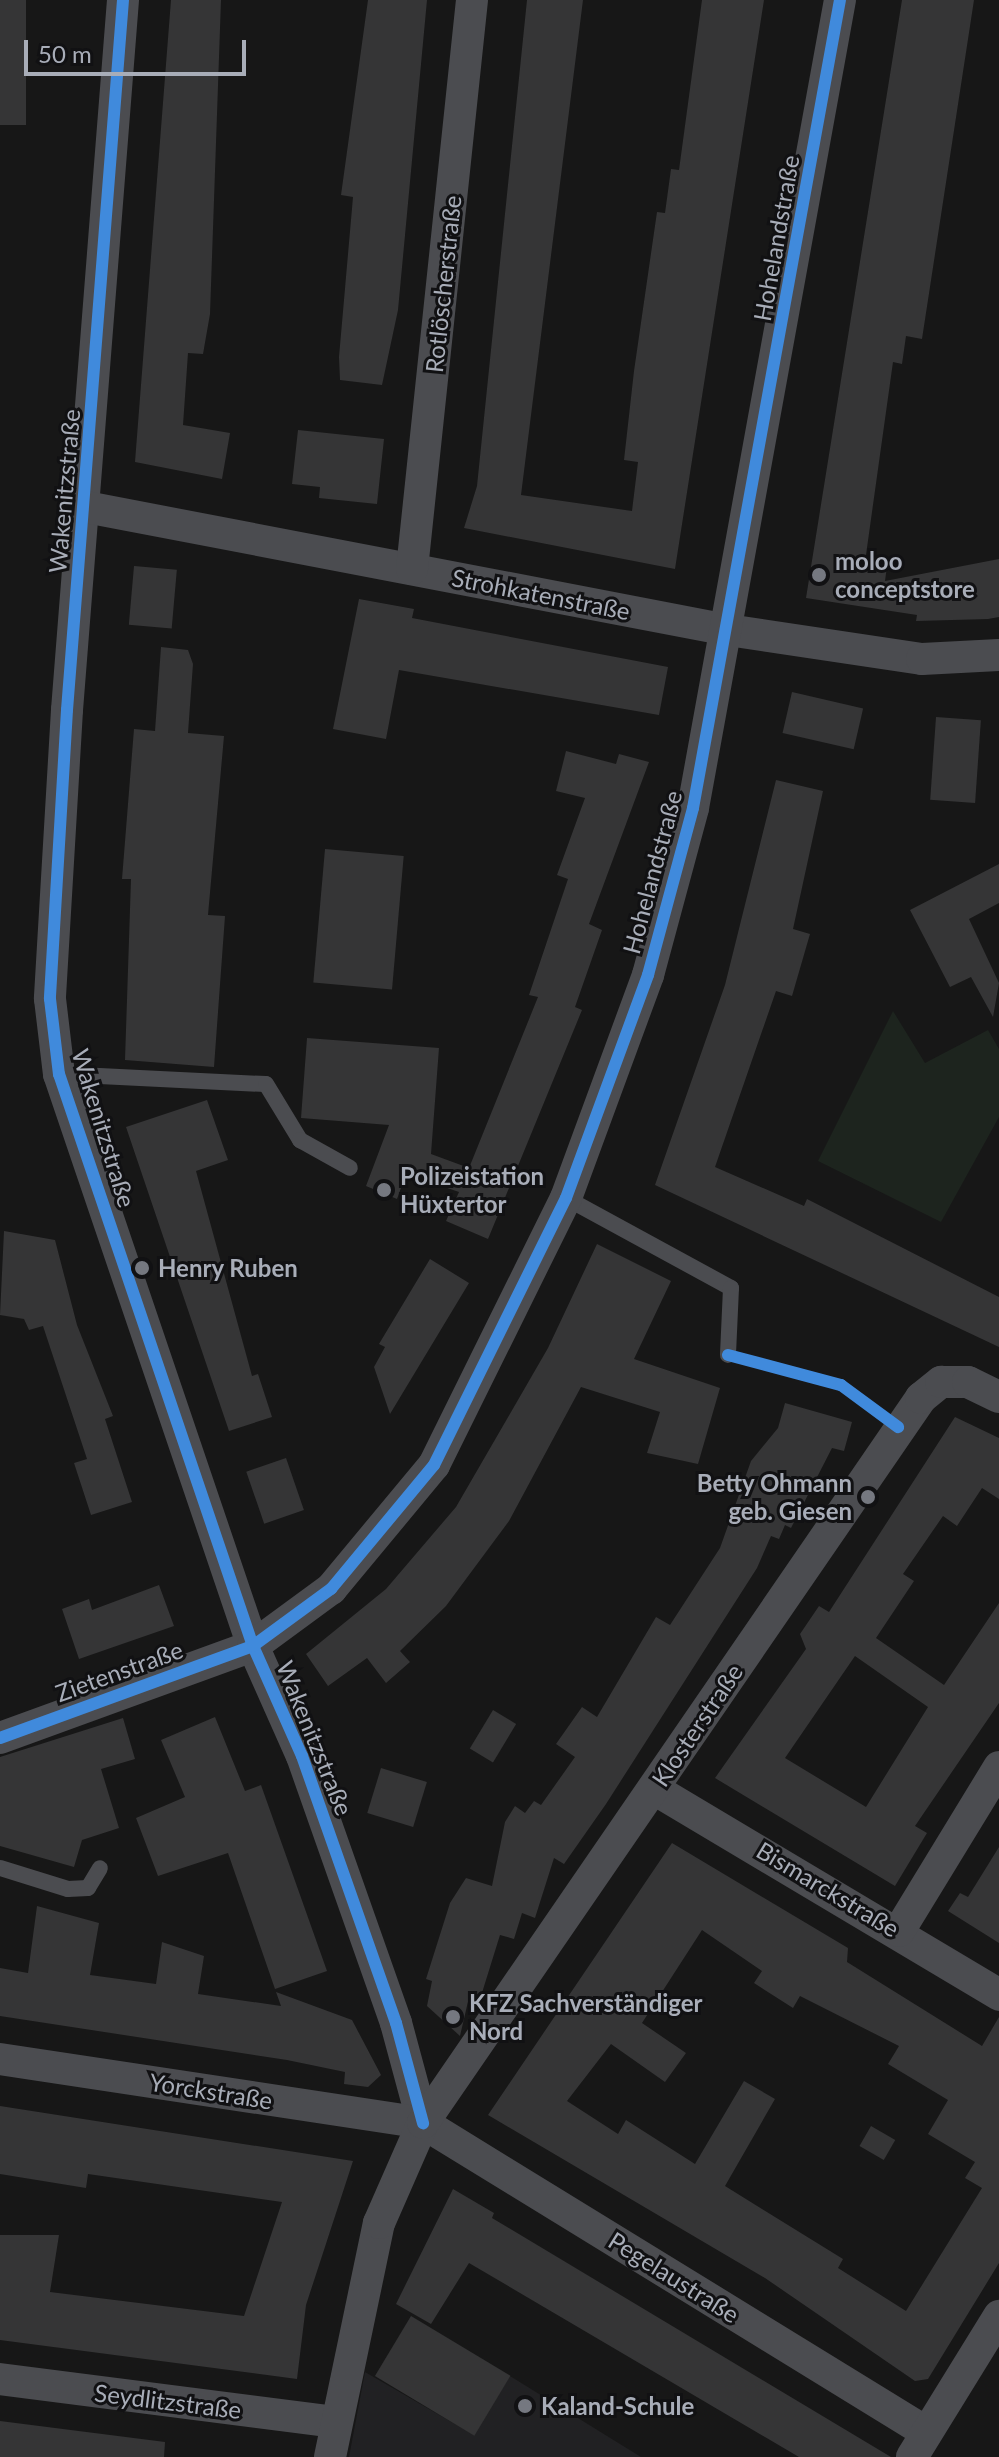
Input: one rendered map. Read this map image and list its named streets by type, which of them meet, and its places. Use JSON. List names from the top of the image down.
{
  "streets": {
    "street": [
      "Hohelandstraße",
      "Rotlöscherstraße",
      "Wakenitzstraße",
      "Strohkatenstraße",
      "Zietenstraße",
      "Klosterstraße",
      "Bismarckstraße",
      "Yorckstraße",
      "Pegelaustraße",
      "Seydlitzstraße"
    ]
  },
  "crossings": [
    ["Hohelandstraße", "Wakenitzstraße"],
    ["Hohelandstraße", "Strohkatenstraße"],
    ["Hohelandstraße", "Zietenstraße"],
    ["Rotlöscherstraße", "Strohkatenstraße"],
    ["Wakenitzstraße", "Strohkatenstraße"],
    ["Wakenitzstraße", "Zietenstraße"],
    ["Wakenitzstraße", "Klosterstraße"],
    ["Wakenitzstraße", "Yorckstraße"],
    ["Wakenitzstraße", "Pegelaustraße"],
    ["Klosterstraße", "Bismarckstraße"],
    ["Klosterstraße", "Yorckstraße"],
    ["Klosterstraße", "Pegelaustraße"],
    ["Yorckstraße", "Pegelaustraße"]
  ],
  "places": [
    "moloo conceptstore",
    "Polizeistation Hüxtertor",
    "Henry Ruben",
    "Betty Ohmann geb. Giesen",
    "KFZ Sachverständiger Nord",
    "Kaland-Schule"
  ],
  "scale_bar": "50 m"
}
